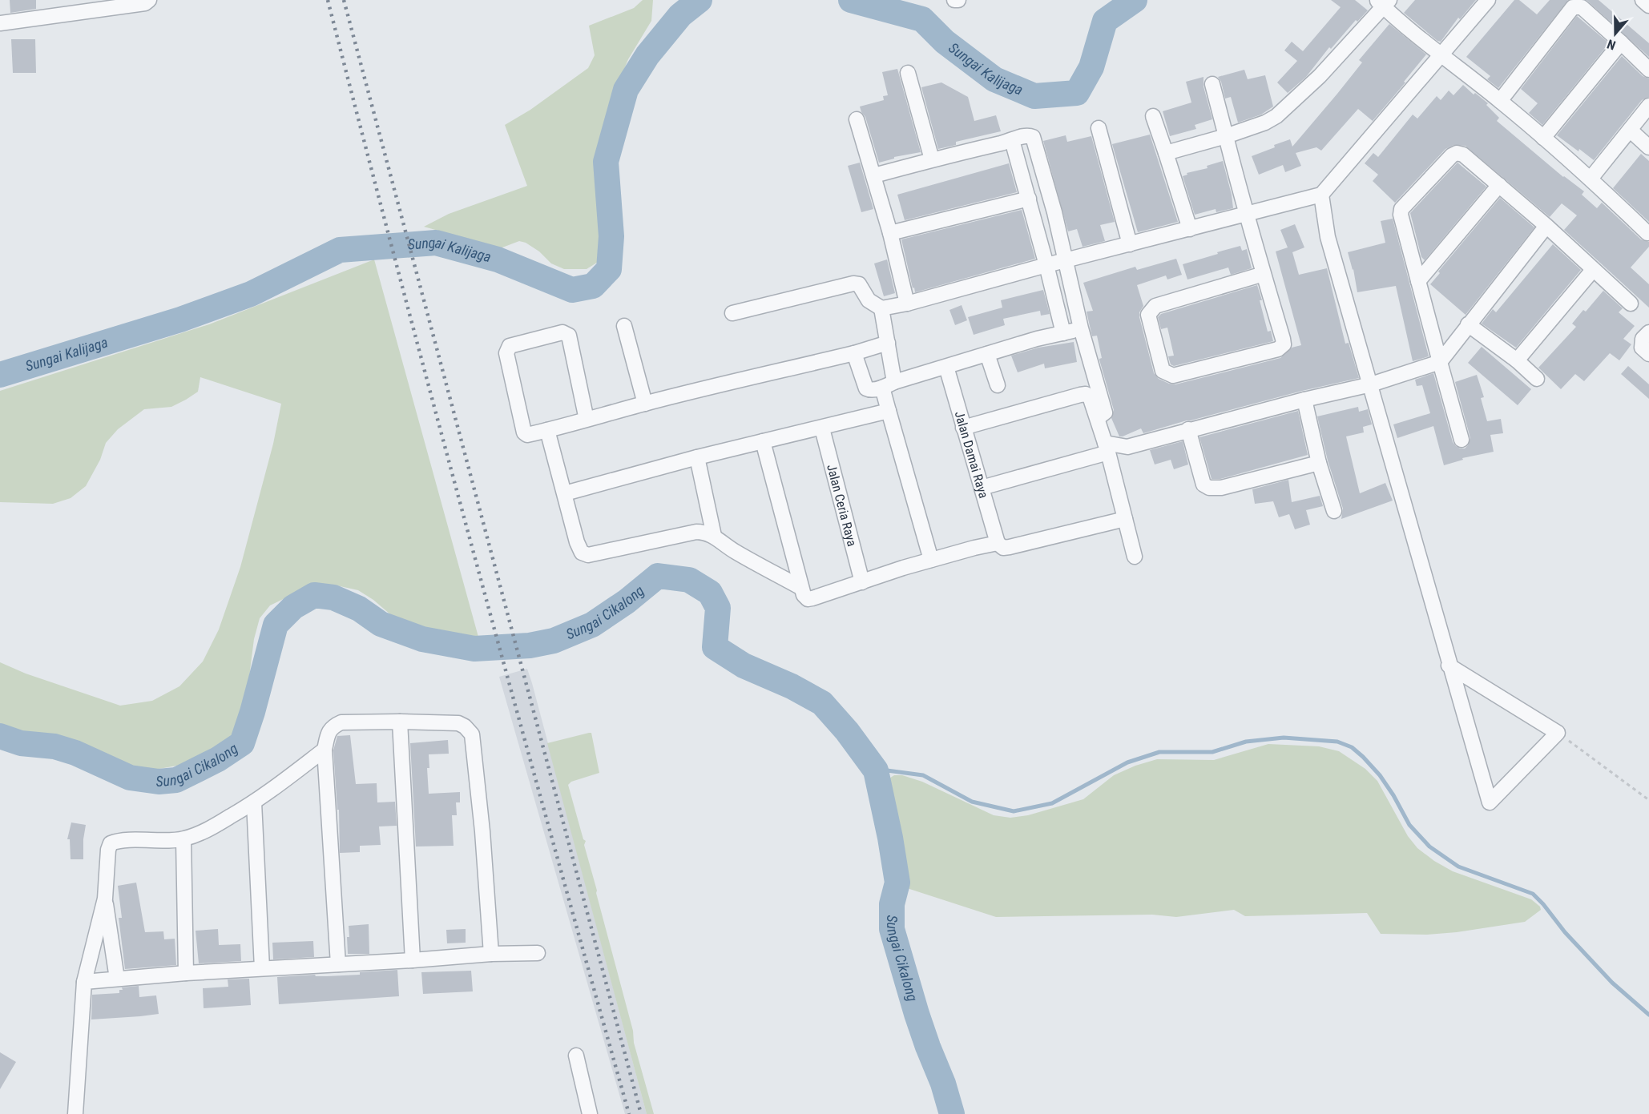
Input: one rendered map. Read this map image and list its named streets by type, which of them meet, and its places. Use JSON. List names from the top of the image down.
{
  "streets": {
    "street": ["Jalan Damai Raya", "Jalan Ceria Raya"]
  },
  "water": ["Sungai Kalijaga", "Sungai Cikalong"],
  "north": "bottom"
}
